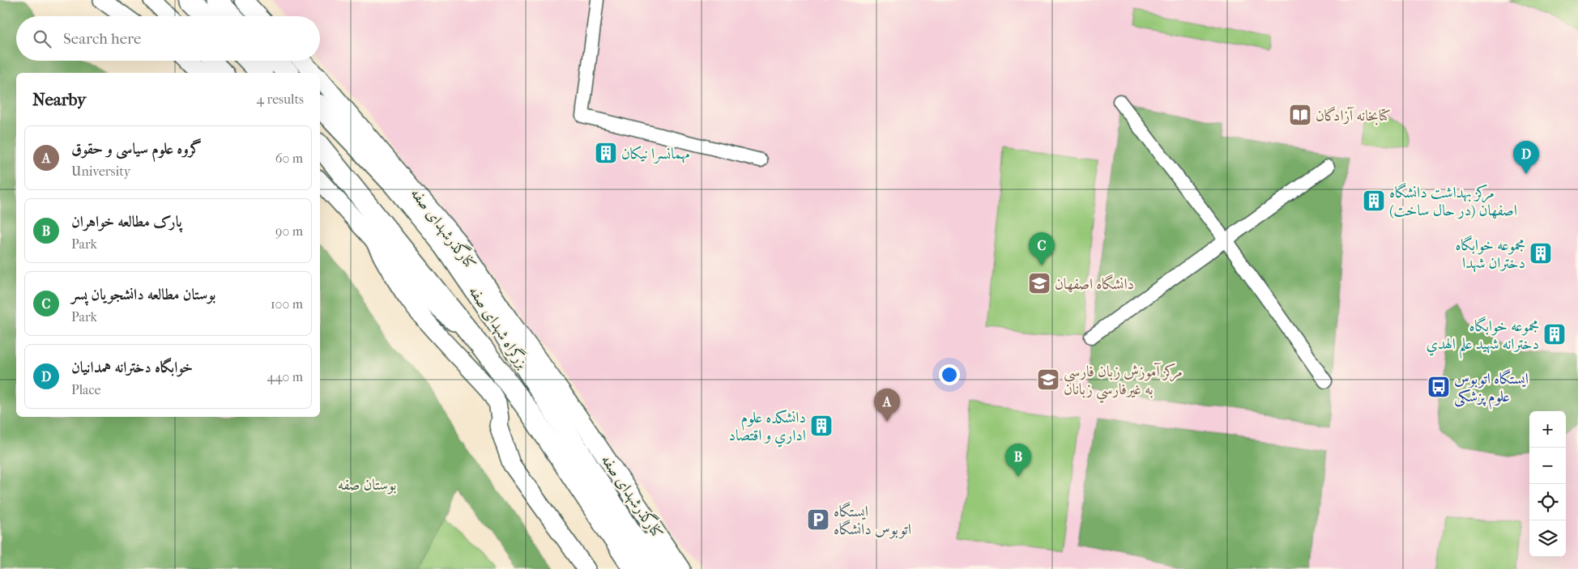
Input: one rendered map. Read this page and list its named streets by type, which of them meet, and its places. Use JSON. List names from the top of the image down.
{
  "streets": {
    "highway": ["بزرگراه شهدای صفه"],
    "main road": ["کنارگذرشهدای صفه"]
  },
  "crossings": [
    ["کنارگذرشهدای صفه", "بزرگراه شهدای صفه"]
  ],
  "parks": ["بوستان صفه"],
  "places": {
    "library": ["کتابخانه آزادگان"],
    "building": [
      "مهمانسرا نیکان",
      "مرکز بهداشت دانشگاه اصفهان (در حال ساخت)",
      "مجموعه خوابگاه دختران شهدا",
      "مجموعه خوابگاه دخترانه شهيد علم الهدي",
      "دانشکده علوم اداري و اقتصاد"
    ],
    "school or university": ["دانشگاه اصفهان", "مرکز آموزش زبان فارسي به غيرفارسي زبانان"],
    "bus stop": ["ایستگاه اتوبوس علوم پزشکی"],
    "parking": ["ایستگاه اتوبوس دانشگاه"]
  },
  "page": {
    "search": "Search here",
    "heading": ["Nearby", "4 results"],
    "list": [
      {
        "mark": "A",
        "name": "گروه علوم سیاسی و حقوق",
        "note": "University",
        "value": "60 m"
      },
      {
        "mark": "B",
        "name": "پارک مطالعه خواهران",
        "note": "Park",
        "value": "90 m"
      },
      {
        "mark": "C",
        "name": "بوستان مطالعه دانشجویان پسر",
        "note": "Park",
        "value": "100 m"
      },
      {
        "mark": "D",
        "name": "خوابگاه دخترانه همدانیان",
        "note": "Place",
        "value": "440 m"
      }
    ],
    "pins": [
      "D",
      "C",
      "A",
      "B"
    ],
    "map_buttons": ["+", "−"]
  }
}
